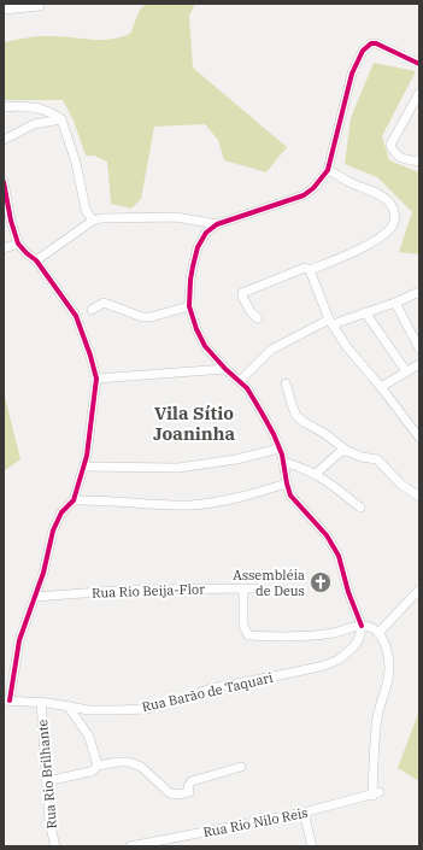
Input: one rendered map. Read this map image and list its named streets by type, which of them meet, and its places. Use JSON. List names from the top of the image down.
{
  "streets": {
    "street": [
      "Rua Rio Beija-Flor",
      "Rua Barão de Taquari",
      "Rua Rio Brilhante",
      "Rua Rio Nilo Reis"
    ]
  },
  "crossings": [
    ["Rua Barão de Taquari", "Rua Rio Brilhante"]
  ],
  "districts": ["Vila Sítio Joaninha"],
  "places": {
    "church": ["Assembléia de Deus"]
  }
}
